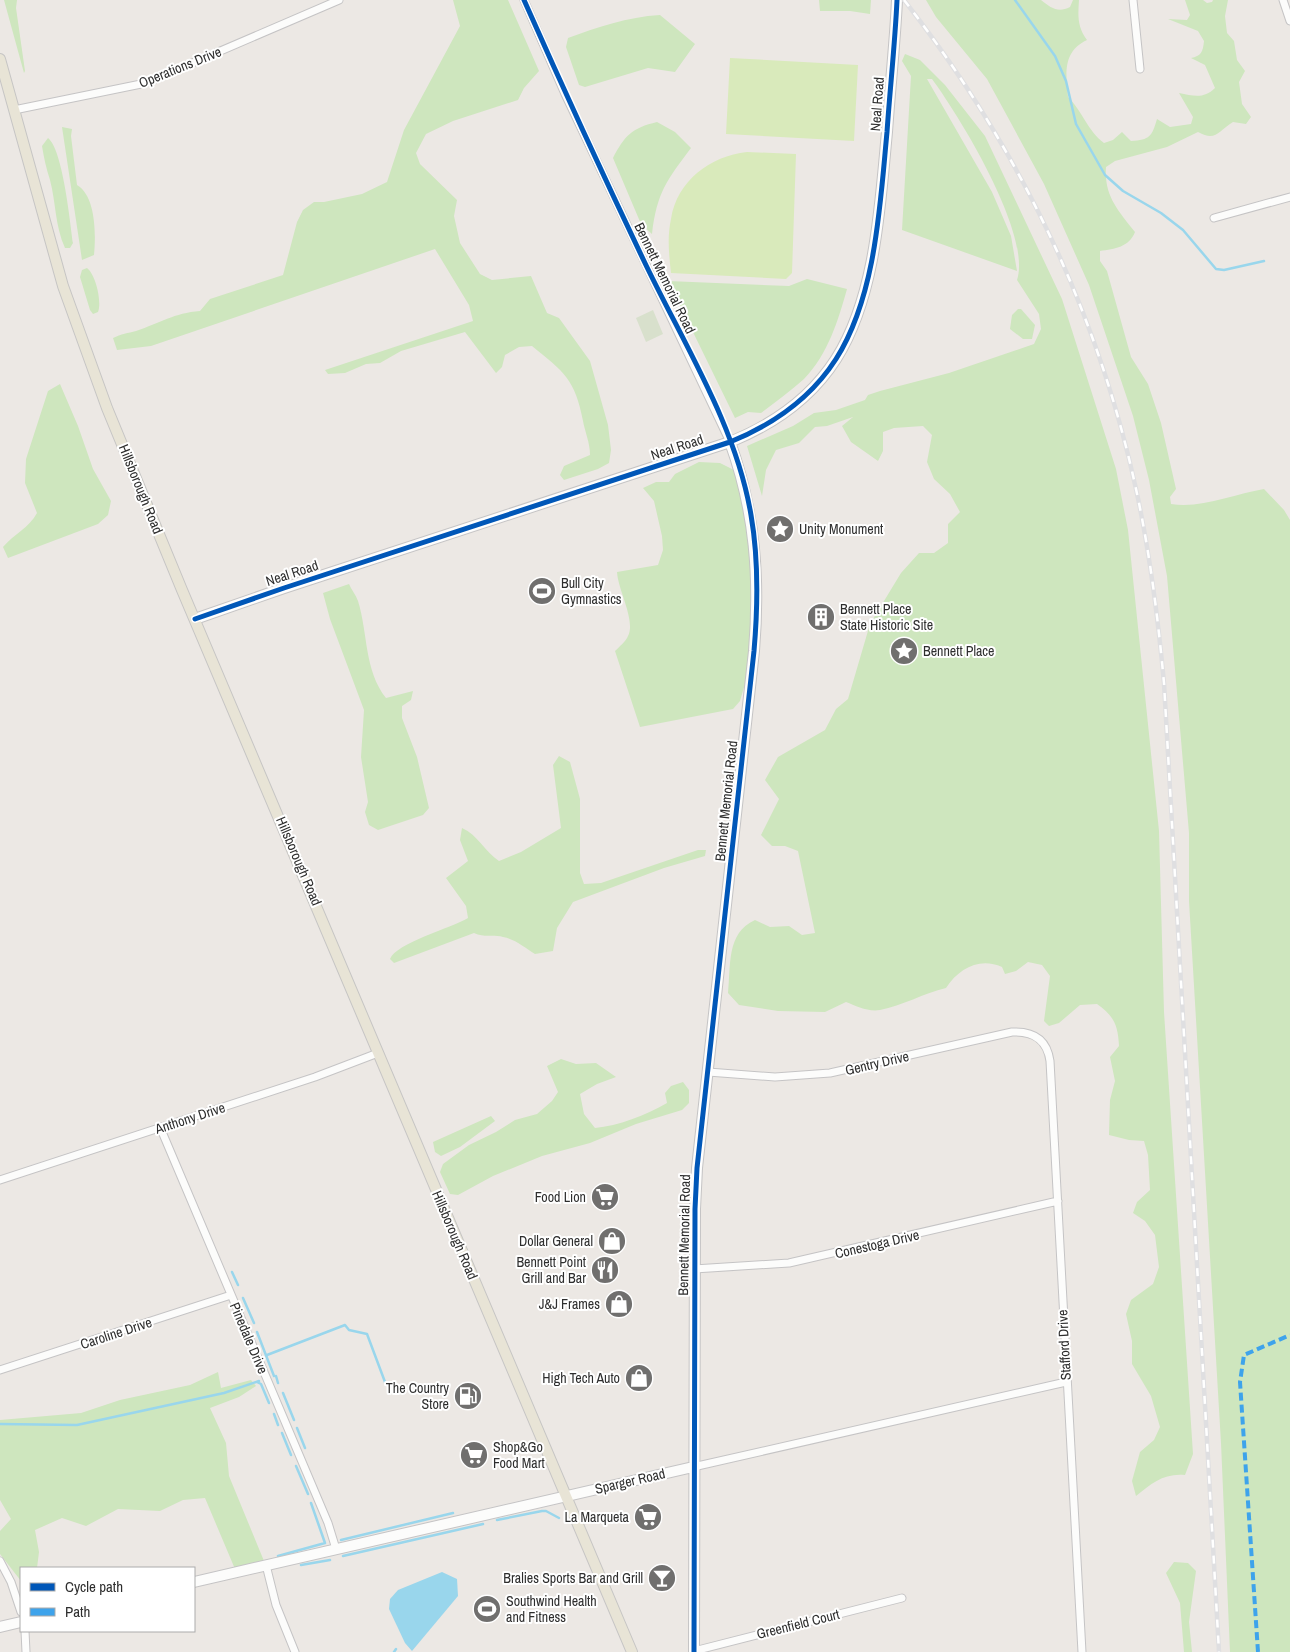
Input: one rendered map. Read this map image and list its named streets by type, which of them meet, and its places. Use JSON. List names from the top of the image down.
{
  "streets": {
    "main road": ["Hillsborough Road"],
    "street": [
      "Operations Drive",
      "Neal Road",
      "Bennett Memorial Road",
      "Gentry Drive",
      "Anthony Drive",
      "Conestoga Drive",
      "Caroline Drive",
      "Pinedale Drive",
      "Stafford Drive",
      "Sparger Road",
      "Greenfield Court"
    ]
  },
  "crossings": [
    ["Operations Drive", "Hillsborough Road"],
    ["Neal Road", "Bennett Memorial Road"],
    ["Neal Road", "Hillsborough Road"],
    ["Bennett Memorial Road", "Gentry Drive"],
    ["Bennett Memorial Road", "Conestoga Drive"],
    ["Bennett Memorial Road", "Sparger Road"],
    ["Bennett Memorial Road", "Greenfield Court"],
    ["Hillsborough Road", "Anthony Drive"],
    ["Hillsborough Road", "Sparger Road"],
    ["Gentry Drive", "Stafford Drive"],
    ["Anthony Drive", "Pinedale Drive"],
    ["Conestoga Drive", "Stafford Drive"],
    ["Caroline Drive", "Pinedale Drive"],
    ["Pinedale Drive", "Sparger Road"],
    ["Stafford Drive", "Sparger Road"]
  ],
  "places": {
    "place": ["Unity Monument", "Bennett Place"],
    "sports": ["Bull City Gymnastics", "Southwind Health and Fitness"],
    "building": ["Bennett Place State Historic Site"],
    "supermarket": ["Food Lion", "Shop&Go Food Mart", "La Marqueta"],
    "shop": ["Dollar General", "J&J Frames", "High Tech Auto"],
    "restaurant": ["Bennett Point Grill and Bar"],
    "fuel station": ["The Country Store"],
    "bar": ["Bralies Sports Bar and Grill"]
  },
  "legend": ["Cycle path", "Path"]
}
